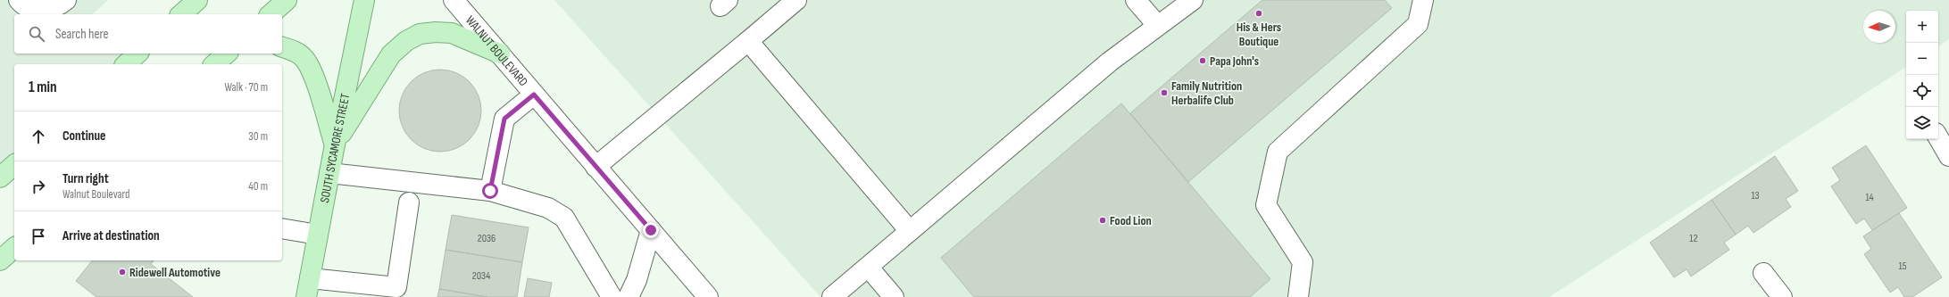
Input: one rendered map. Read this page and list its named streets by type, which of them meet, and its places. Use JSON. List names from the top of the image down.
{
  "streets": {
    "main road": ["SOUTH SYCAMORE STREET"],
    "street": ["WALNUT BOULEVARD"]
  },
  "places": [
    "His & Hers Boutique",
    "Papa John's",
    "Family Nutrition Herbalife Club",
    "Food Lion",
    "Ridewell Automotive"
  ],
  "house_numbers": [
    "13",
    "14",
    "2036",
    "12",
    "15",
    "2034"
  ],
  "north": "left",
  "page": {
    "map_buttons": ["+", "−"],
    "search": "Search here",
    "heading": ["1 min", "Walk · 70 m"],
    "list": [
      ["Continue", "30 m"],
      ["Turn right", "Walnut Boulevard", "40 m"],
      "Arrive at destination"
    ]
  }
}
